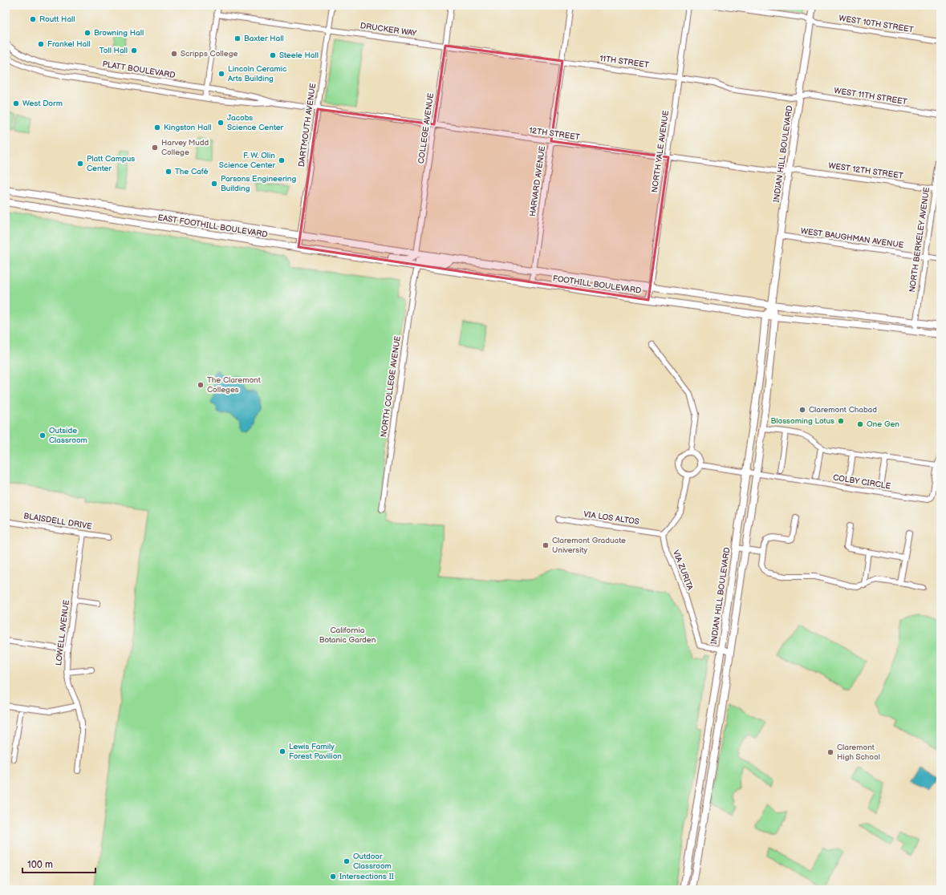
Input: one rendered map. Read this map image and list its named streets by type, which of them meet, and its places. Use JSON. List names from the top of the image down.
{
  "streets": {
    "main road": ["INDIAN HILL BOULEVARD", "EAST FOOTHILL BOULEVARD", "FOOTHILL BOULEVARD"],
    "street": [
      "WEST 10TH STREET",
      "DRUCKER WAY",
      "11TH STREET",
      "PLATT BOULEVARD",
      "WEST 11TH STREET",
      "DARTMOUTH AVENUE",
      "COLLEGE AVENUE",
      "12TH STREET",
      "NORTH YALE AVENUE",
      "WEST 12TH STREET",
      "HARVARD AVENUE",
      "WEST BAUGHMAN AVENUE",
      "NORTH BERKELEY AVENUE",
      "NORTH COLLEGE AVENUE",
      "COLBY CIRCLE",
      "VIA LOS ALTOS",
      "BLAISDELL DRIVE",
      "VIA ZURITA",
      "LOWELL AVENUE"
    ]
  },
  "crossings": [
    ["WEST 10TH STREET", "INDIAN HILL BOULEVARD"],
    ["DRUCKER WAY", "11TH STREET"],
    ["DRUCKER WAY", "DARTMOUTH AVENUE"],
    ["DRUCKER WAY", "COLLEGE AVENUE"],
    ["11TH STREET", "WEST 11TH STREET"],
    ["11TH STREET", "COLLEGE AVENUE"],
    ["11TH STREET", "NORTH YALE AVENUE"],
    ["11TH STREET", "INDIAN HILL BOULEVARD"],
    ["11TH STREET", "HARVARD AVENUE"],
    ["PLATT BOULEVARD", "DARTMOUTH AVENUE"],
    ["PLATT BOULEVARD", "12TH STREET"],
    ["WEST 11TH STREET", "INDIAN HILL BOULEVARD"],
    ["DARTMOUTH AVENUE", "12TH STREET"],
    ["DARTMOUTH AVENUE", "EAST FOOTHILL BOULEVARD"],
    ["COLLEGE AVENUE", "12TH STREET"],
    ["COLLEGE AVENUE", "EAST FOOTHILL BOULEVARD"],
    ["COLLEGE AVENUE", "FOOTHILL BOULEVARD"],
    ["12TH STREET", "NORTH YALE AVENUE"],
    ["12TH STREET", "INDIAN HILL BOULEVARD"],
    ["12TH STREET", "WEST 12TH STREET"],
    ["12TH STREET", "HARVARD AVENUE"],
    ["NORTH YALE AVENUE", "FOOTHILL BOULEVARD"],
    ["INDIAN HILL BOULEVARD", "WEST 12TH STREET"],
    ["INDIAN HILL BOULEVARD", "WEST BAUGHMAN AVENUE"],
    ["INDIAN HILL BOULEVARD", "FOOTHILL BOULEVARD"],
    ["INDIAN HILL BOULEVARD", "COLBY CIRCLE"],
    ["INDIAN HILL BOULEVARD", "VIA ZURITA"],
    ["WEST 12TH STREET", "NORTH BERKELEY AVENUE"],
    ["HARVARD AVENUE", "FOOTHILL BOULEVARD"],
    ["EAST FOOTHILL BOULEVARD", "FOOTHILL BOULEVARD"],
    ["EAST FOOTHILL BOULEVARD", "NORTH COLLEGE AVENUE"],
    ["WEST BAUGHMAN AVENUE", "NORTH BERKELEY AVENUE"],
    ["NORTH BERKELEY AVENUE", "FOOTHILL BOULEVARD"],
    ["FOOTHILL BOULEVARD", "NORTH COLLEGE AVENUE"],
    ["VIA LOS ALTOS", "VIA ZURITA"],
    ["BLAISDELL DRIVE", "LOWELL AVENUE"]
  ],
  "parks": ["California Botanic Garden"],
  "places": [
    "Routt Hall",
    "Browning Hall",
    "Baxter Hall",
    "Frankel Hall",
    "Toll Hall",
    "Scripps College",
    "Steele Hall",
    "Lincoln Ceramic Arts Building",
    "West Dorm",
    "Jacobs Science Center",
    "Kingston Hall",
    "Harvey Mudd College",
    "F. W. Olin Science Center",
    "Platt Campus Center",
    "The Café",
    "Parsons Engineering Building",
    "The Claremont Colleges",
    "Claremont Chabad",
    "Blossoming Lotus",
    "One Gen",
    "Outside Classroom",
    "Claremont Graduate University",
    "Lewis Family Forest Pavilion",
    "Claremont High School",
    "Outdoor Classroom",
    "Intersections II"
  ],
  "scale_bar": "100 m"
}
